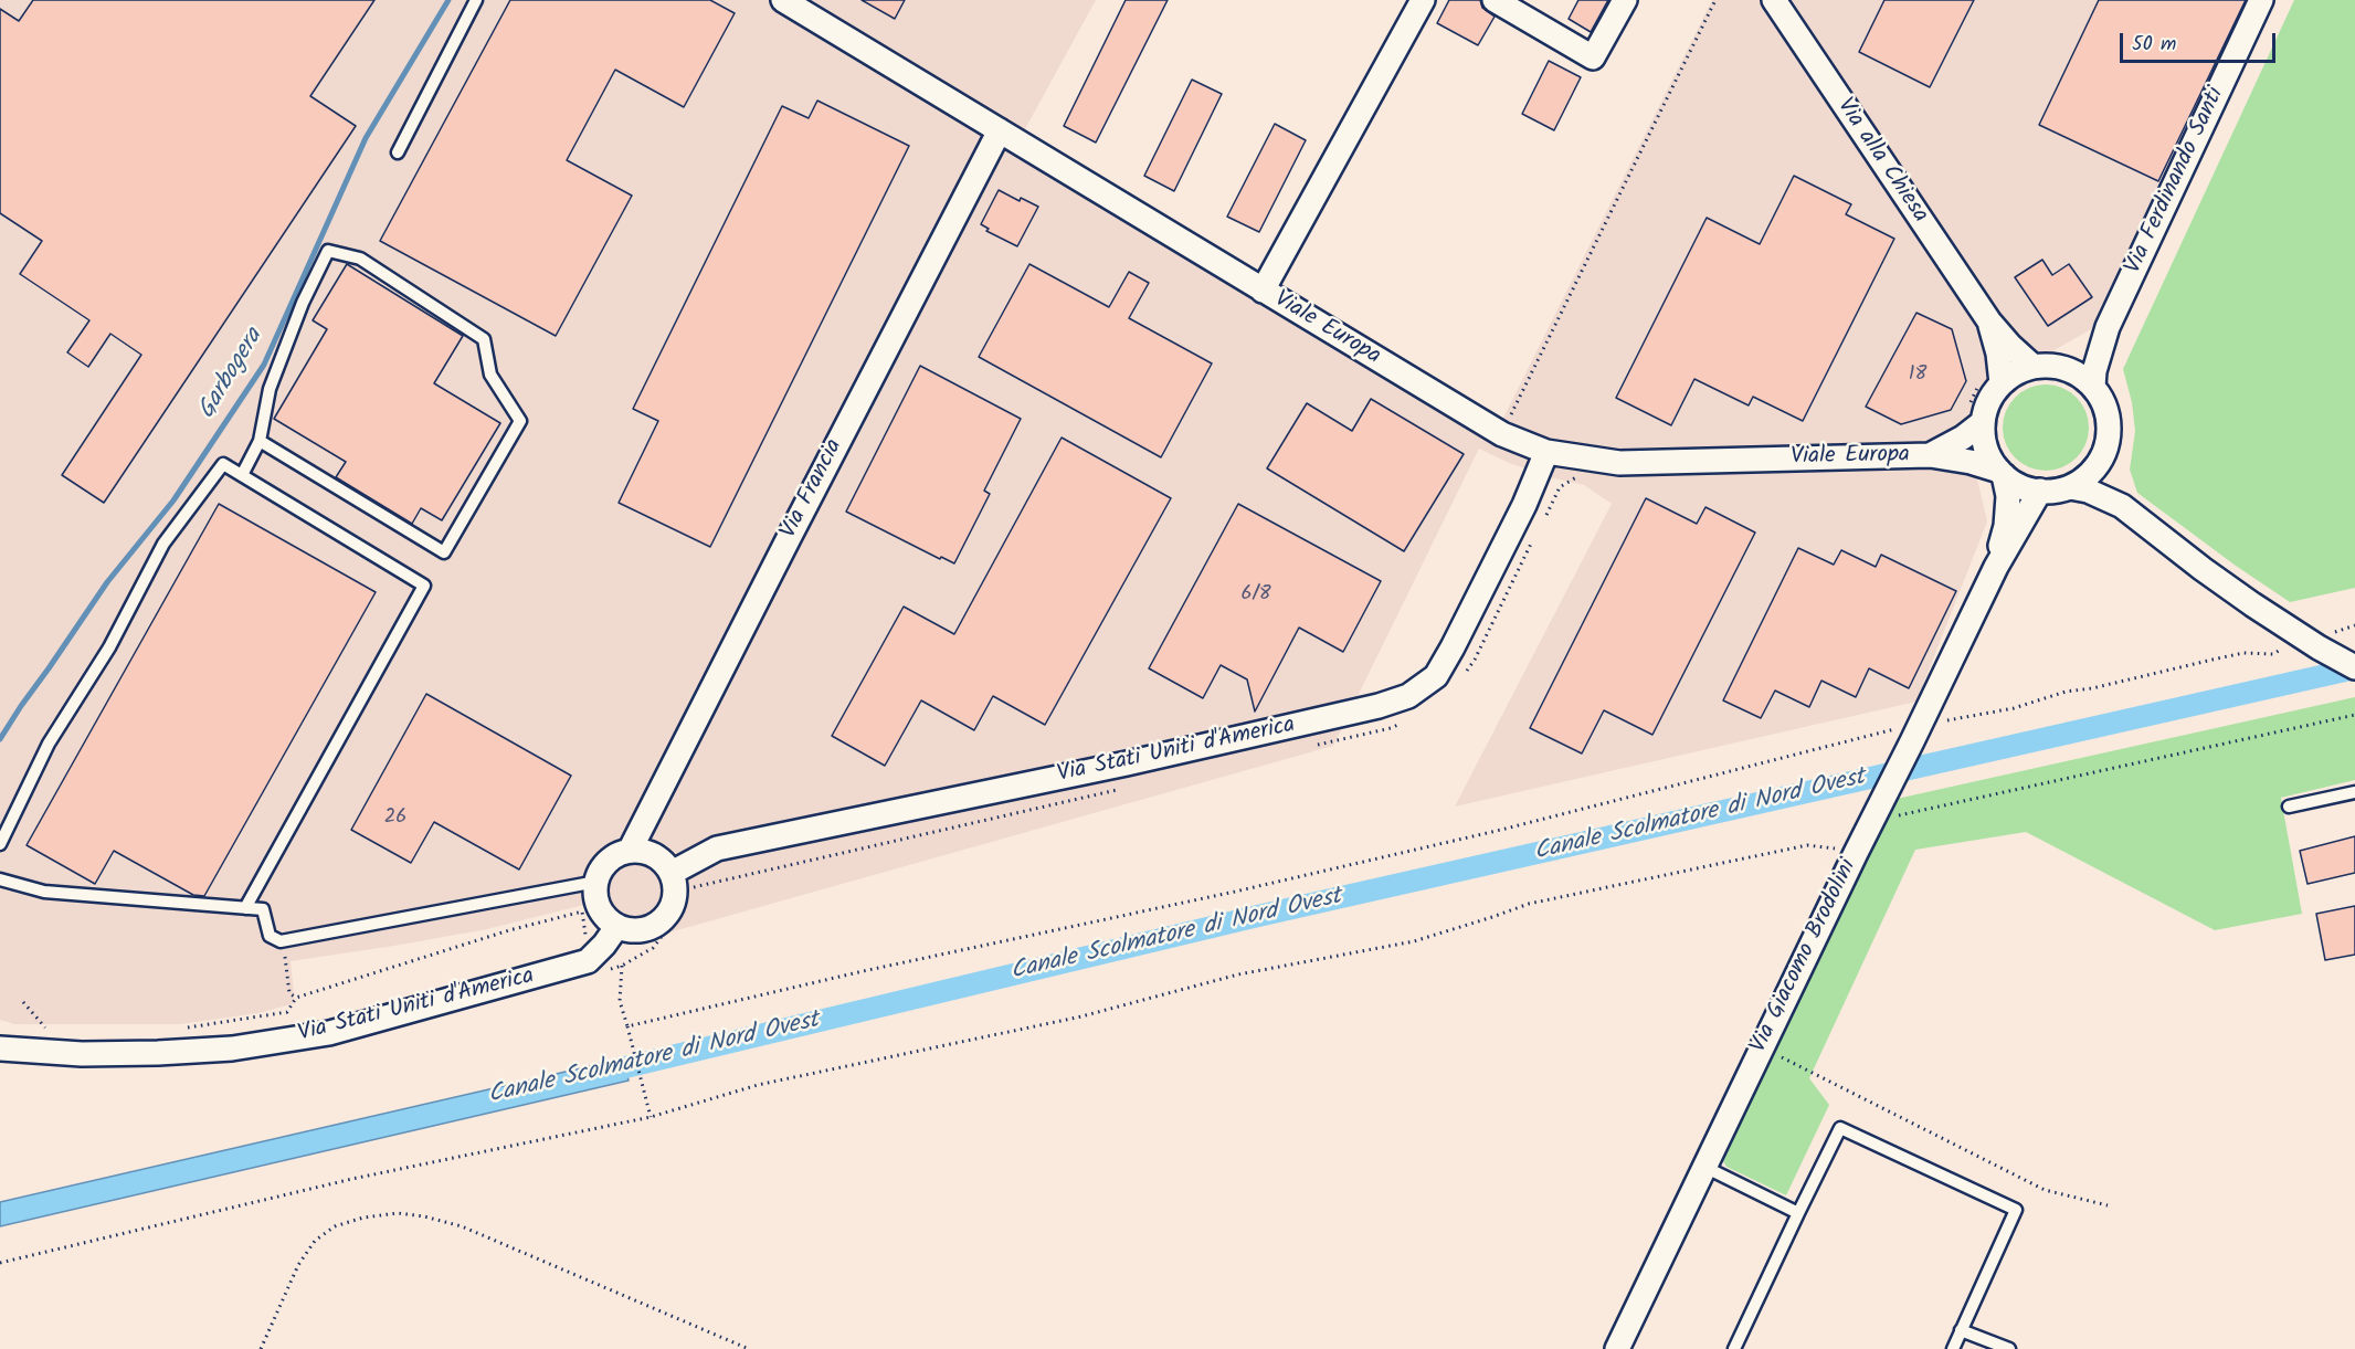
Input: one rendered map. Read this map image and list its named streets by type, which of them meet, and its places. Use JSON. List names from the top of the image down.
{
  "streets": {
    "street": [
      "Via alla Chiesa",
      "Via Ferdinando Santi",
      "Viale Europa",
      "Via Francia",
      "Via Stati Uniti d'America",
      "Via Giacomo Brodolini"
    ]
  },
  "crossings": [
    ["Via alla Chiesa", "Via Ferdinando Santi"],
    ["Via alla Chiesa", "Viale Europa"],
    ["Via alla Chiesa", "Via Giacomo Brodolini"],
    ["Via Ferdinando Santi", "Viale Europa"],
    ["Via Ferdinando Santi", "Via Giacomo Brodolini"],
    ["Viale Europa", "Via Francia"],
    ["Viale Europa", "Via Stati Uniti d'America"],
    ["Viale Europa", "Via Giacomo Brodolini"],
    ["Via Francia", "Via Stati Uniti d'America"]
  ],
  "water": ["Garbogera", "Canale Scolmatore di Nord Ovest"],
  "house_numbers": ["18", "6/8", "26"],
  "scale_bar": "50 m"
}
